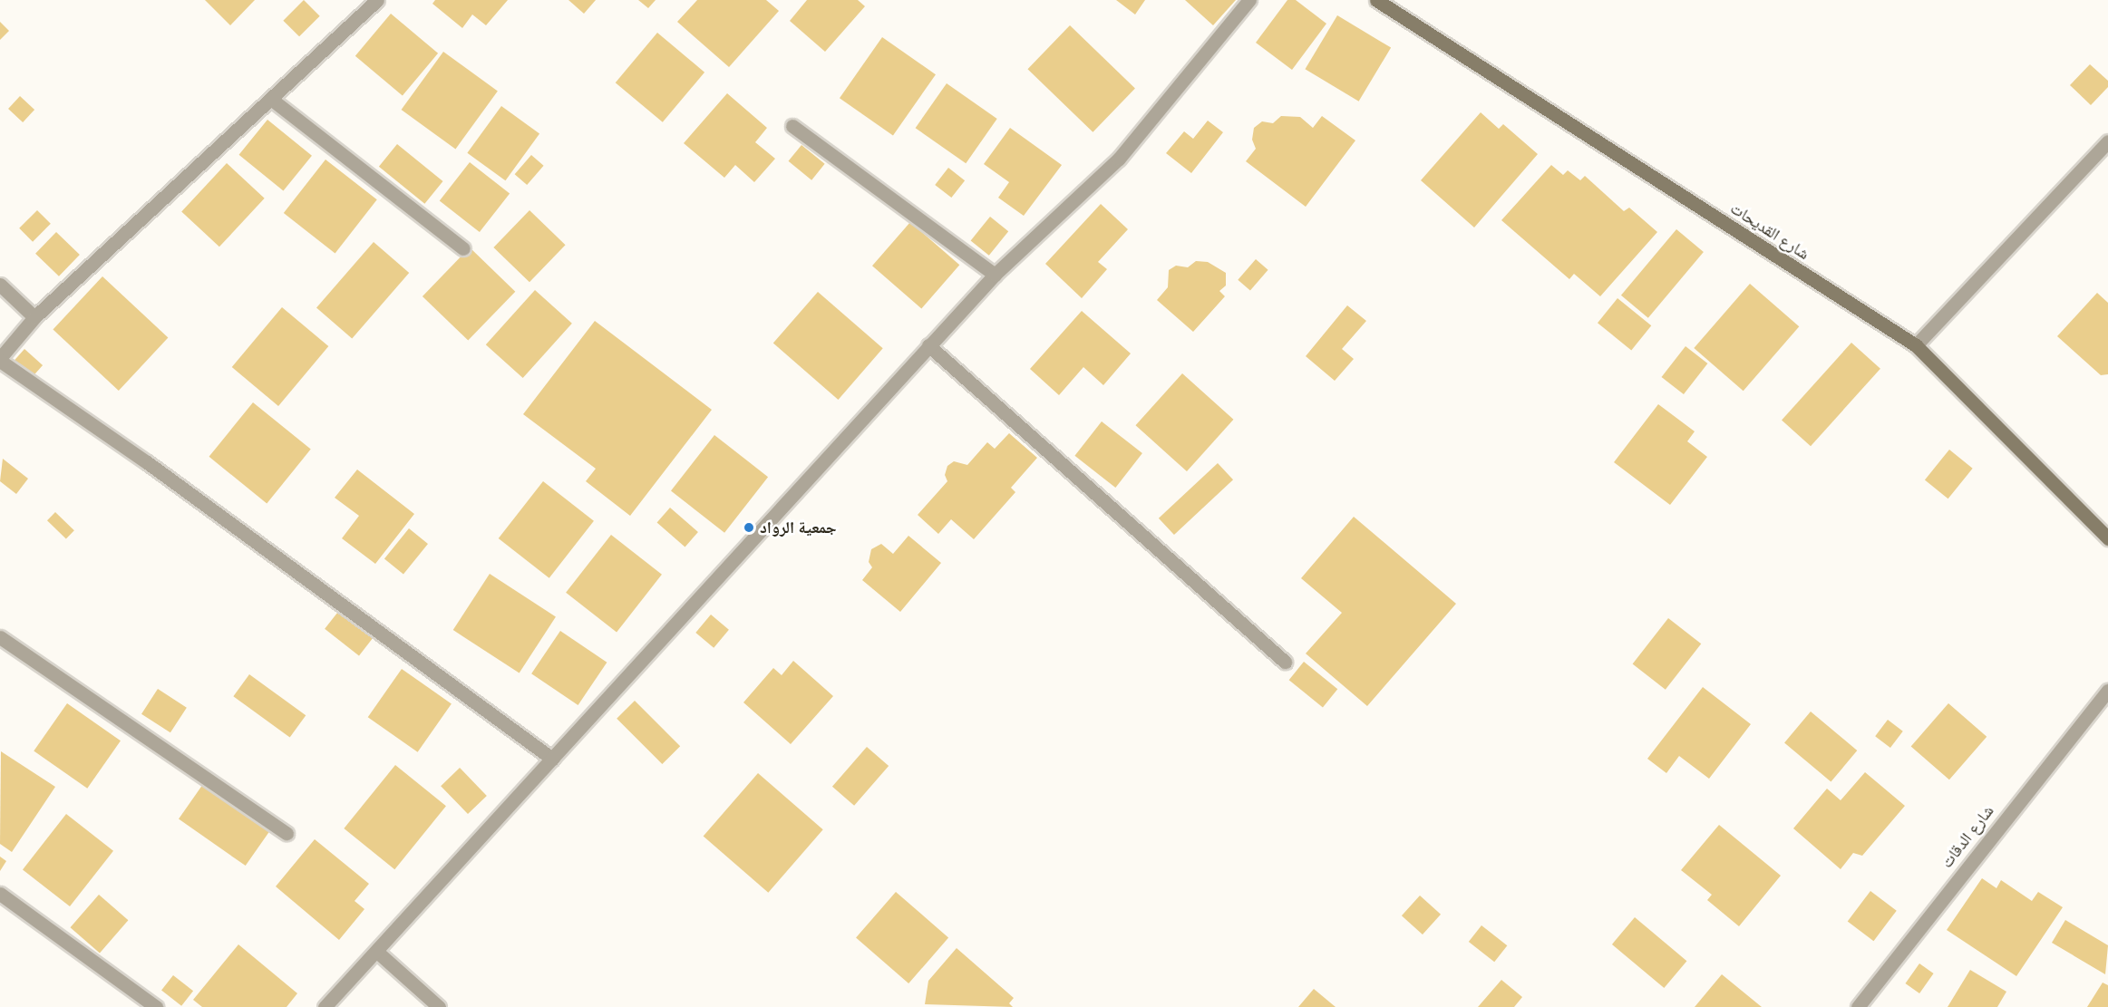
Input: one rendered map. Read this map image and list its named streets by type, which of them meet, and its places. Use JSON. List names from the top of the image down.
{
  "streets": {
    "street": ["شارع القديحات", "شارع الدقات"]
  },
  "places": ["جمعية الرواد"]
}
